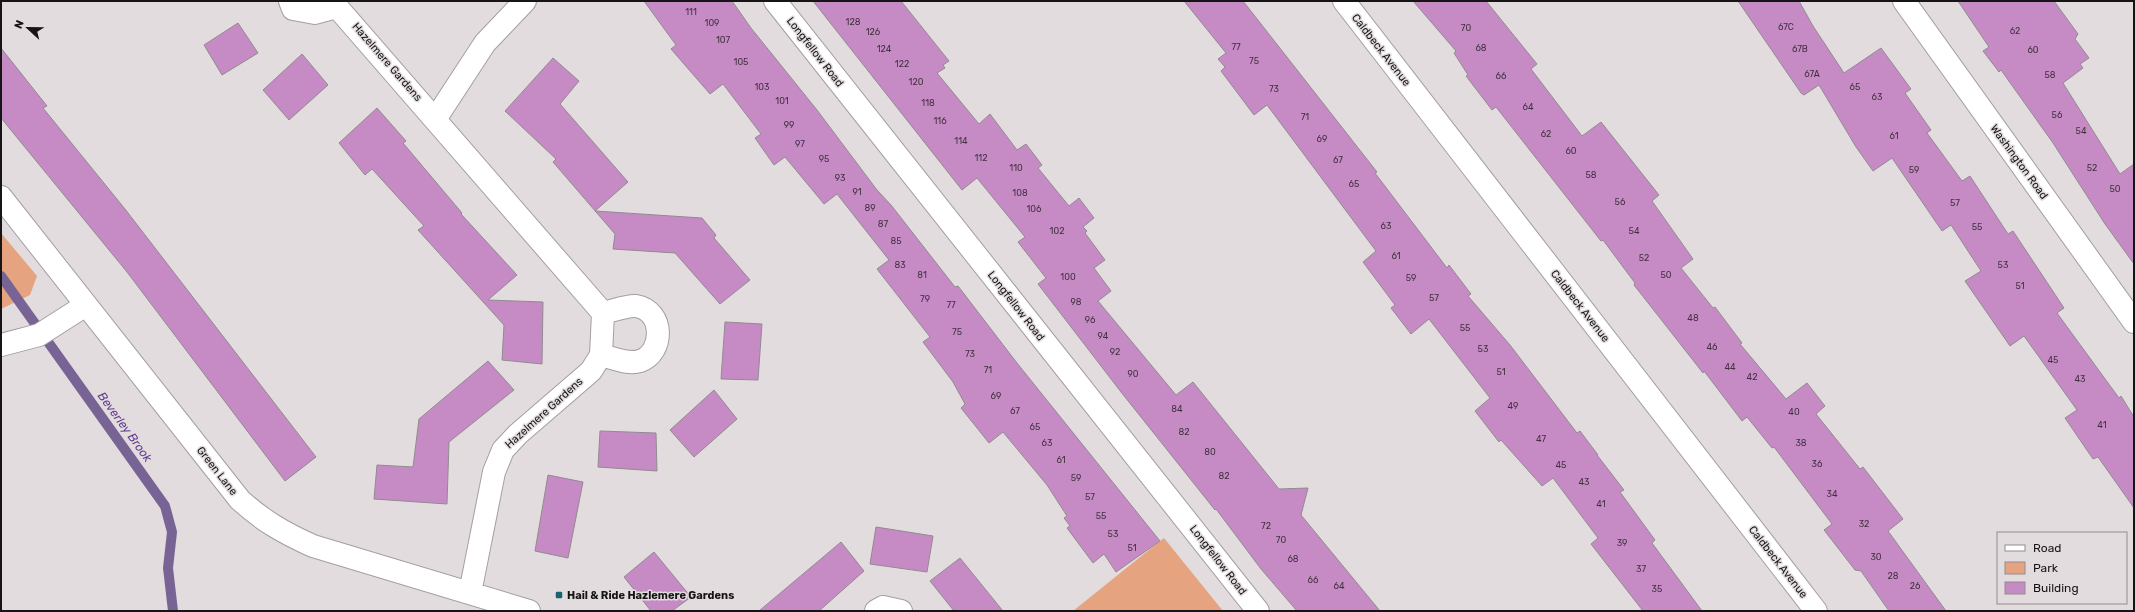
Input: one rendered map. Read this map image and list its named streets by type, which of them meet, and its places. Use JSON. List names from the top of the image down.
{
  "streets": {
    "street": [
      "Caldbeck Avenue",
      "Longfellow Road",
      "Hazelmere Gardens",
      "Washington Road",
      "Green Lane"
    ]
  },
  "crossings": [
    ["Hazelmere Gardens", "Green Lane"]
  ],
  "water": ["Beverley Brook"],
  "places": {
    "transit": ["Hail & Ride Hazlemere Gardens"]
  },
  "house_numbers": [
    "111",
    "128",
    "109",
    "67C",
    "70",
    "62",
    "126",
    "107",
    "77",
    "68",
    "124",
    "67B",
    "60",
    "75",
    "105",
    "122",
    "67A",
    "58",
    "66",
    "120",
    "103",
    "65",
    "73",
    "63",
    "101",
    "118",
    "64",
    "56",
    "71",
    "116",
    "99",
    "54",
    "62",
    "61",
    "69",
    "114",
    "97",
    "60",
    "112",
    "95",
    "67",
    "110",
    "52",
    "59",
    "58",
    "93",
    "65",
    "50",
    "91",
    "108",
    "56",
    "57",
    "89",
    "106",
    "87",
    "63",
    "55",
    "102",
    "54",
    "85",
    "61",
    "52",
    "83",
    "53",
    "81",
    "50",
    "100",
    "59",
    "51",
    "57",
    "79",
    "98",
    "77",
    "48",
    "96",
    "55",
    "75",
    "94",
    "46",
    "53",
    "92",
    "73",
    "45",
    "44",
    "71",
    "51",
    "90",
    "42",
    "43",
    "69",
    "49",
    "84",
    "67",
    "40",
    "41",
    "65",
    "82",
    "47",
    "63",
    "38",
    "80",
    "61",
    "36",
    "45",
    "82",
    "59",
    "43",
    "34",
    "57",
    "41",
    "55",
    "32",
    "72",
    "53",
    "70",
    "39",
    "51",
    "30",
    "68",
    "37",
    "28",
    "66",
    "64",
    "26",
    "35"
  ],
  "legend": ["Road", "Park", "Building"],
  "north": "left"
}
